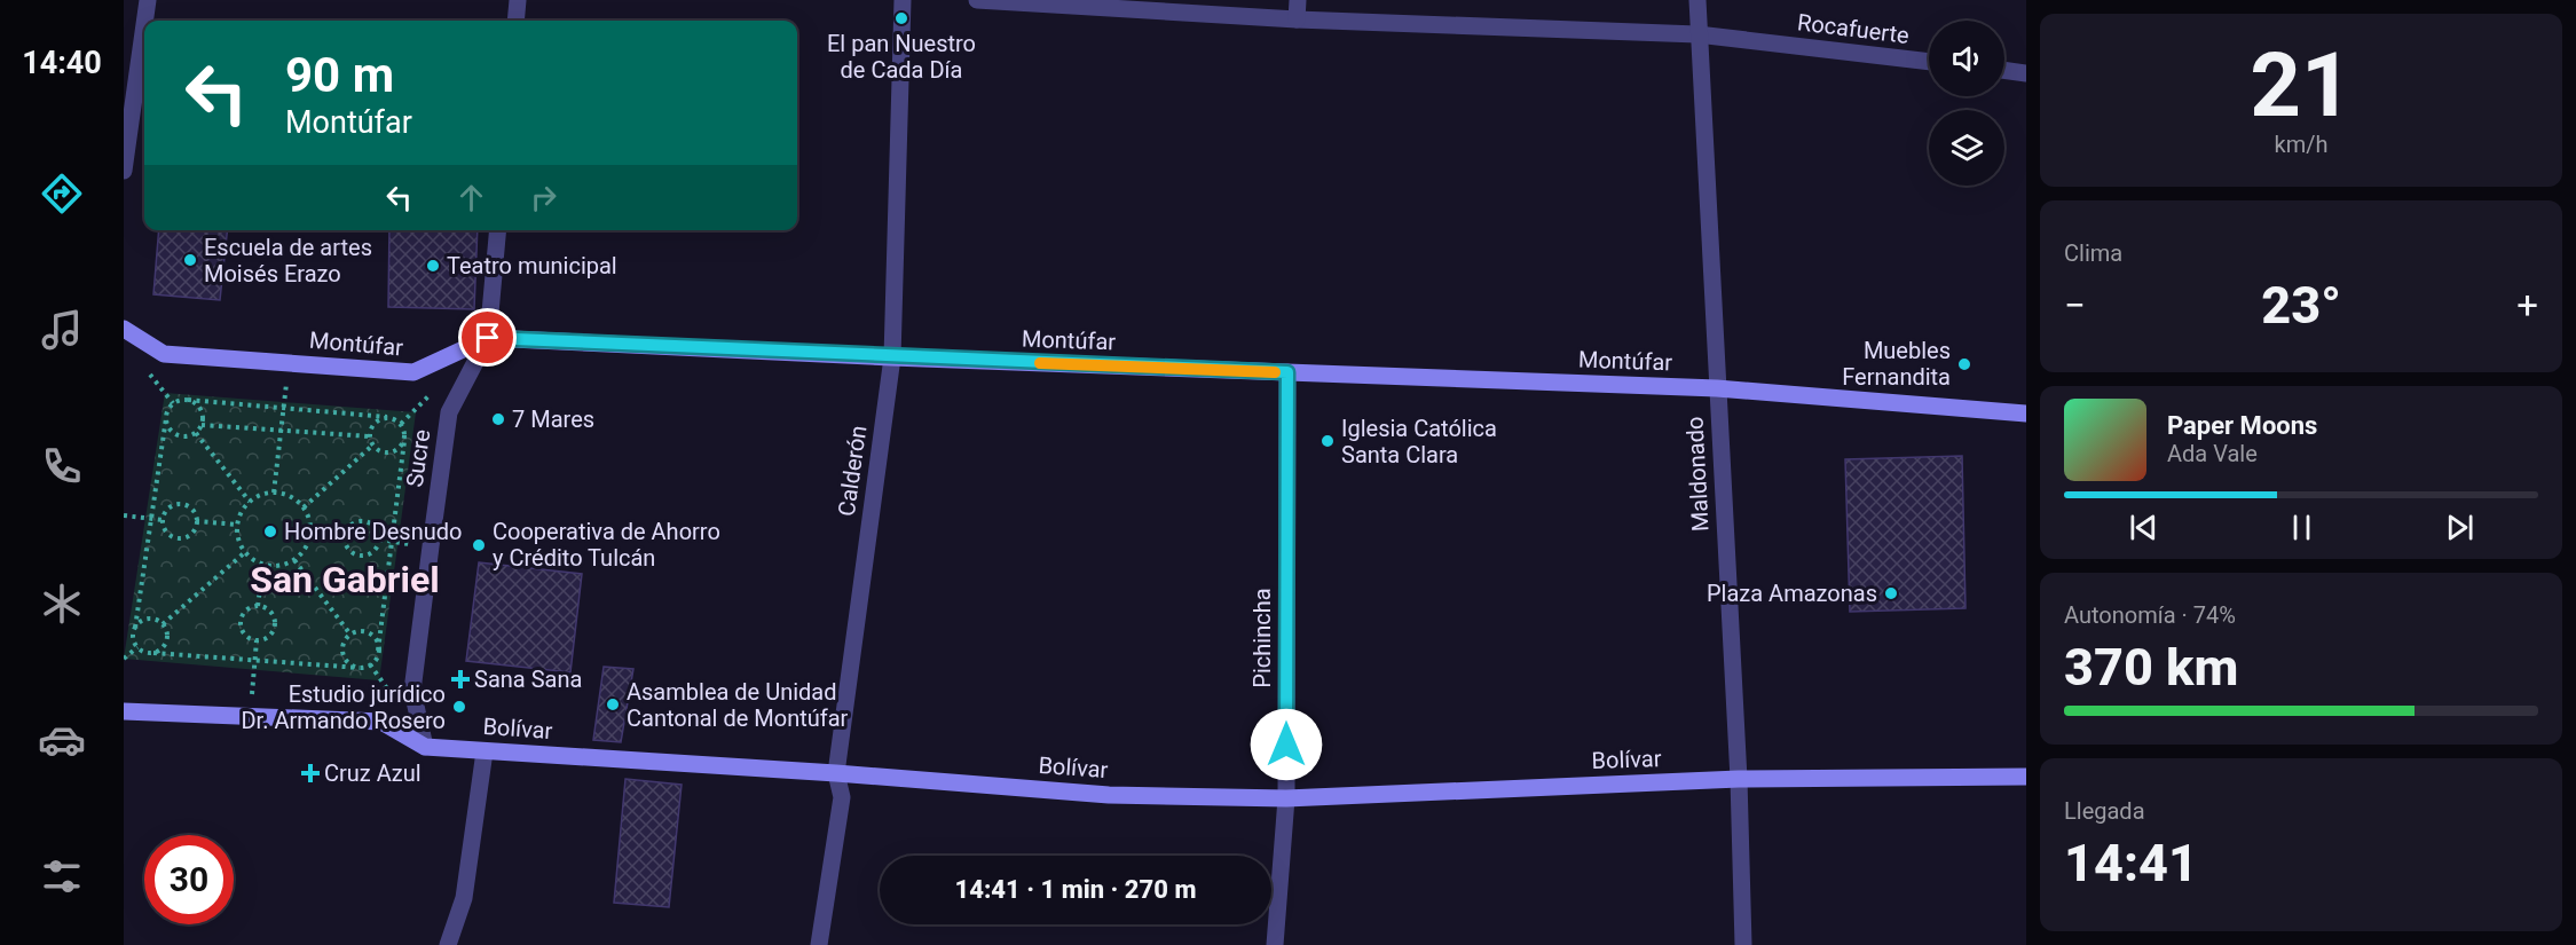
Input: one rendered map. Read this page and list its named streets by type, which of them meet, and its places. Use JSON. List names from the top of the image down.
{
  "streets": {
    "street": [
      "Rocafuerte",
      "Montúfar",
      "Sucre",
      "Calderón",
      "Maldonado",
      "Pichincha",
      "Bolívar"
    ]
  },
  "crossings": [
    ["Rocafuerte", "Maldonado"],
    ["Montúfar", "Sucre"],
    ["Montúfar", "Calderón"],
    ["Montúfar", "Maldonado"],
    ["Montúfar", "Pichincha"],
    ["Sucre", "Bolívar"],
    ["Calderón", "Bolívar"],
    ["Maldonado", "Bolívar"],
    ["Pichincha", "Bolívar"]
  ],
  "districts": ["San Gabriel"],
  "places": {
    "other": [
      "El pan Nuestro de Cada Día",
      "Escuela de artes Moisés Erazo",
      "Teatro municipal",
      "Muebles Fernandita",
      "7 Mares",
      "Iglesia Católica Santa Clara",
      "Hombre Desnudo",
      "Cooperativa de Ahorro y Crédito Tulcán",
      "Plaza Amazonas",
      "Asamblea de Unidad Cantonal de Montúfar",
      "Estudio jurídico Dr. Armando Rosero"
    ],
    "health": ["Sana Sana", "Cruz Azul"]
  },
  "page": {
    "tabs": "14:40",
    "tile": [
      ["21", "km/h"],
      "Clima",
      ["Autonomía · 74%", "370 km"],
      ["Llegada", "14:41"]
    ],
    "turn": ["90 m", "Montúfar"],
    "heat": ["−", "23°", "+"],
    "song": ["Paper Moons", "Ada Vale"],
    "limit": "30",
    "trip": "14:41 · 1 min · 270 m"
  }
}
